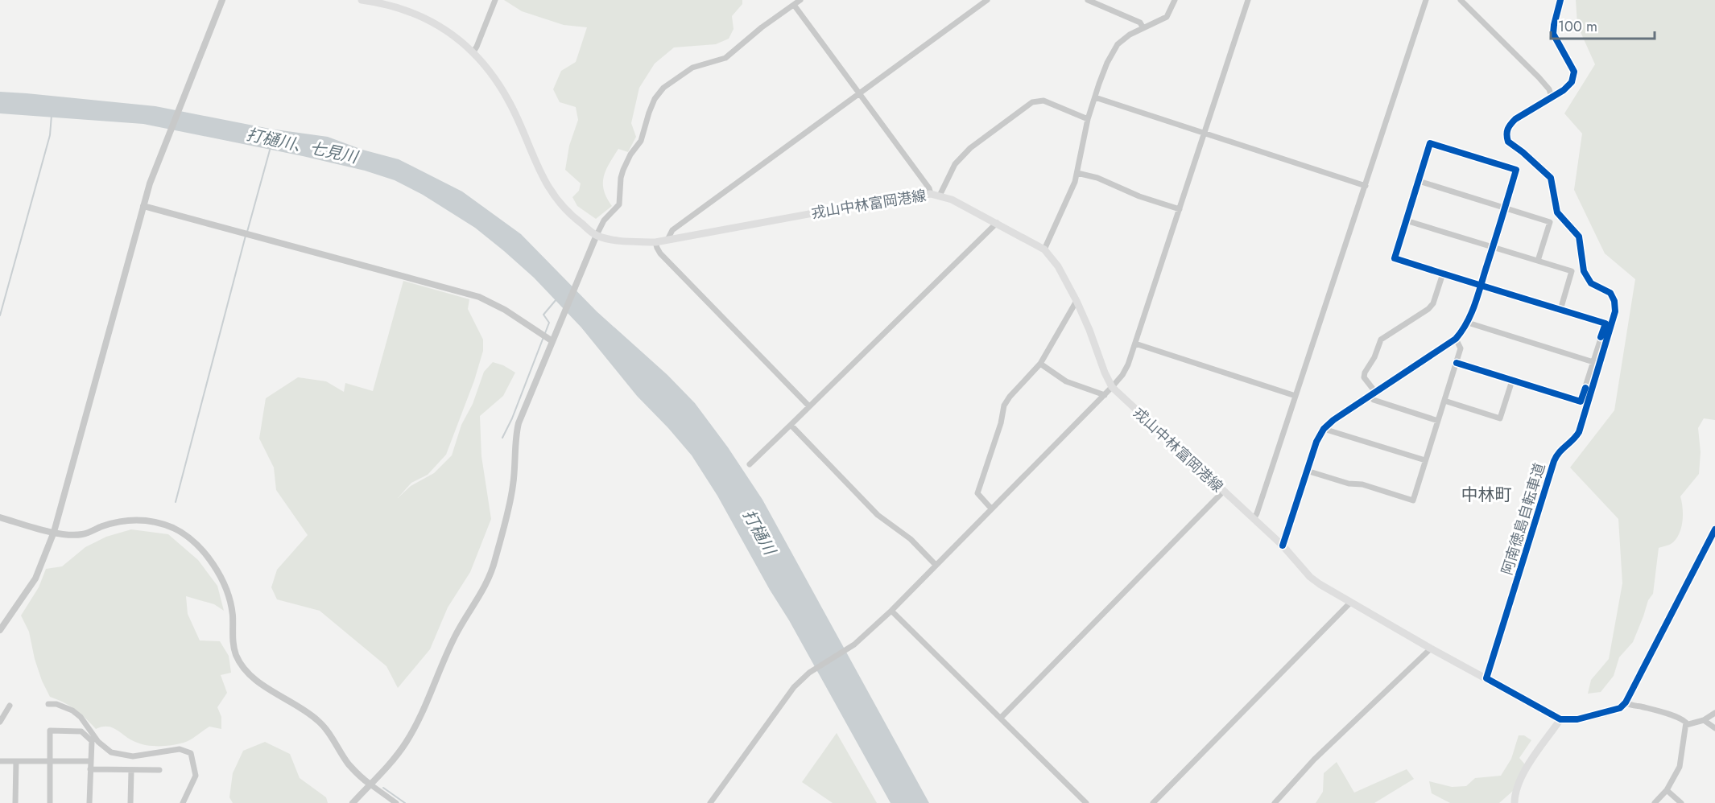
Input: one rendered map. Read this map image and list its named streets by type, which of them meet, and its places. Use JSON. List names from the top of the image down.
{
  "streets": {
    "main road": ["戎山中林富岡港線", "阿南徳島自転車道"]
  },
  "crossings": [
    ["戎山中林富岡港線", "阿南徳島自転車道"]
  ],
  "districts": ["中林町"],
  "water": ["打樋川、七見川", "打樋川"],
  "scale_bar": "100 m"
}
